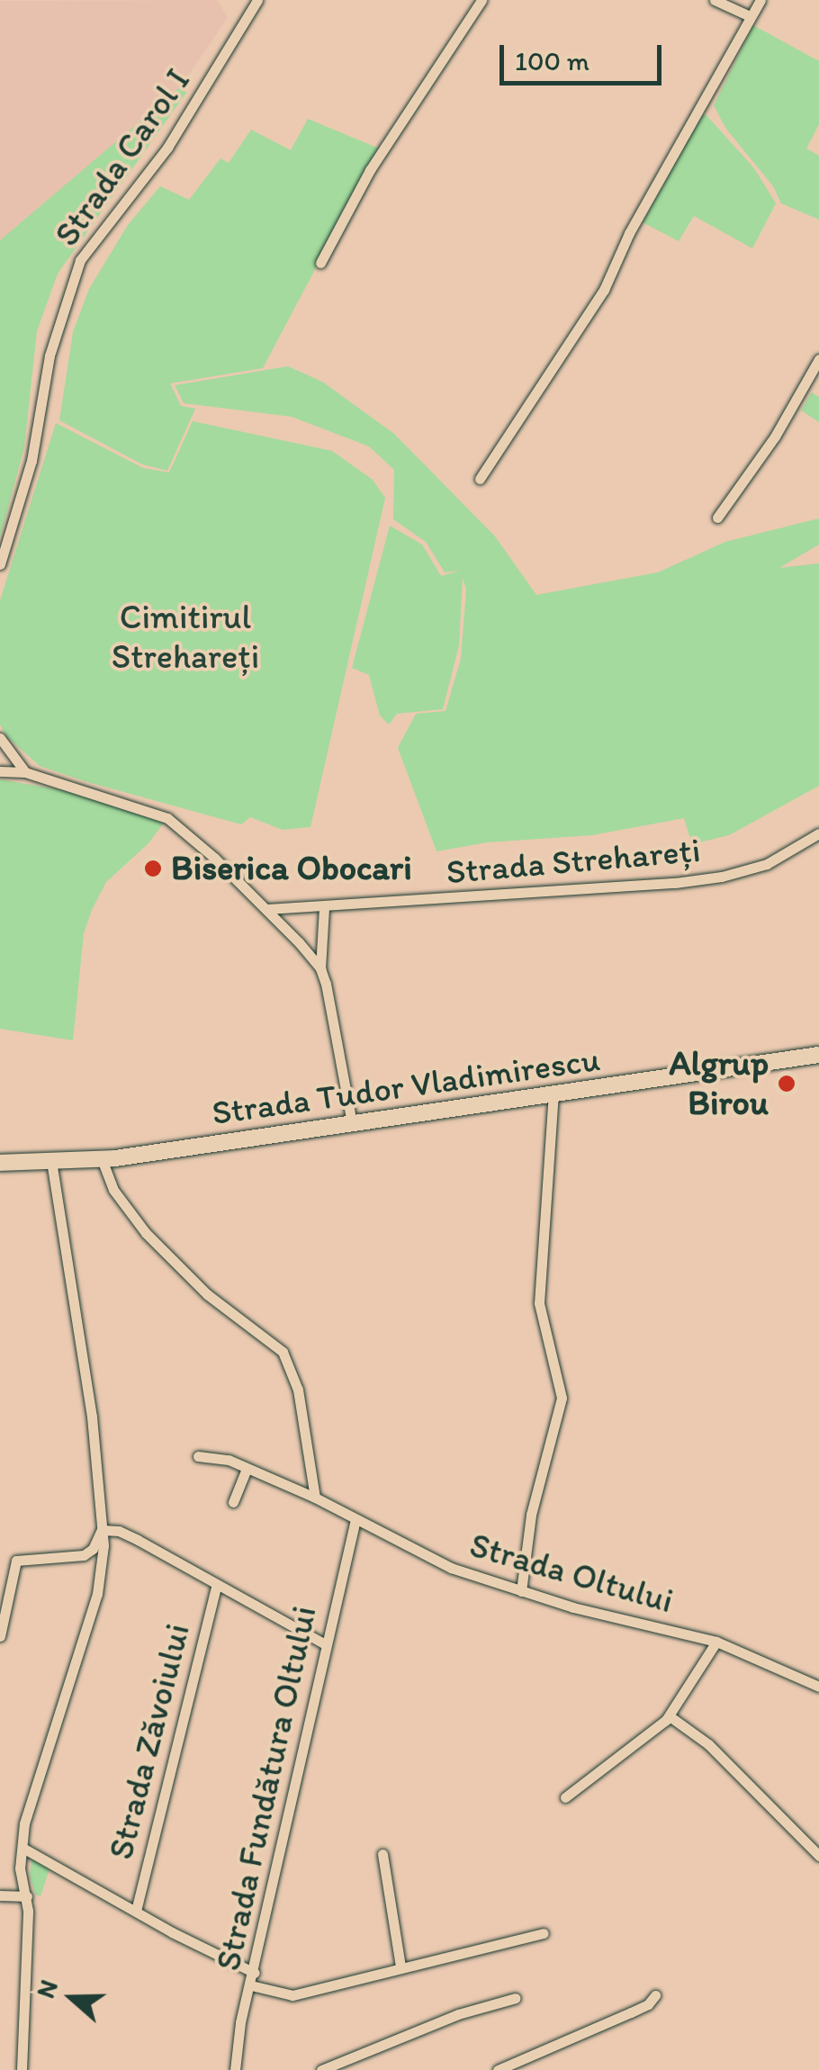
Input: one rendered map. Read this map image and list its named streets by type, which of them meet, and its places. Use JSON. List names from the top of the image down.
{
  "streets": {
    "main road": ["Strada Tudor Vladimirescu"],
    "street": [
      "Strada Carol I",
      "Strada Strehareți",
      "Strada Oltului",
      "Strada Zăvoiului",
      "Strada Fundătura Oltului"
    ]
  },
  "crossings": [
    ["Strada Oltului", "Strada Fundătura Oltului"]
  ],
  "parks": ["Cimitirul Strehareți"],
  "places": ["Biserica Obocari", "Algrup Birou"],
  "scale_bar": "100 m",
  "north": "left"
}
